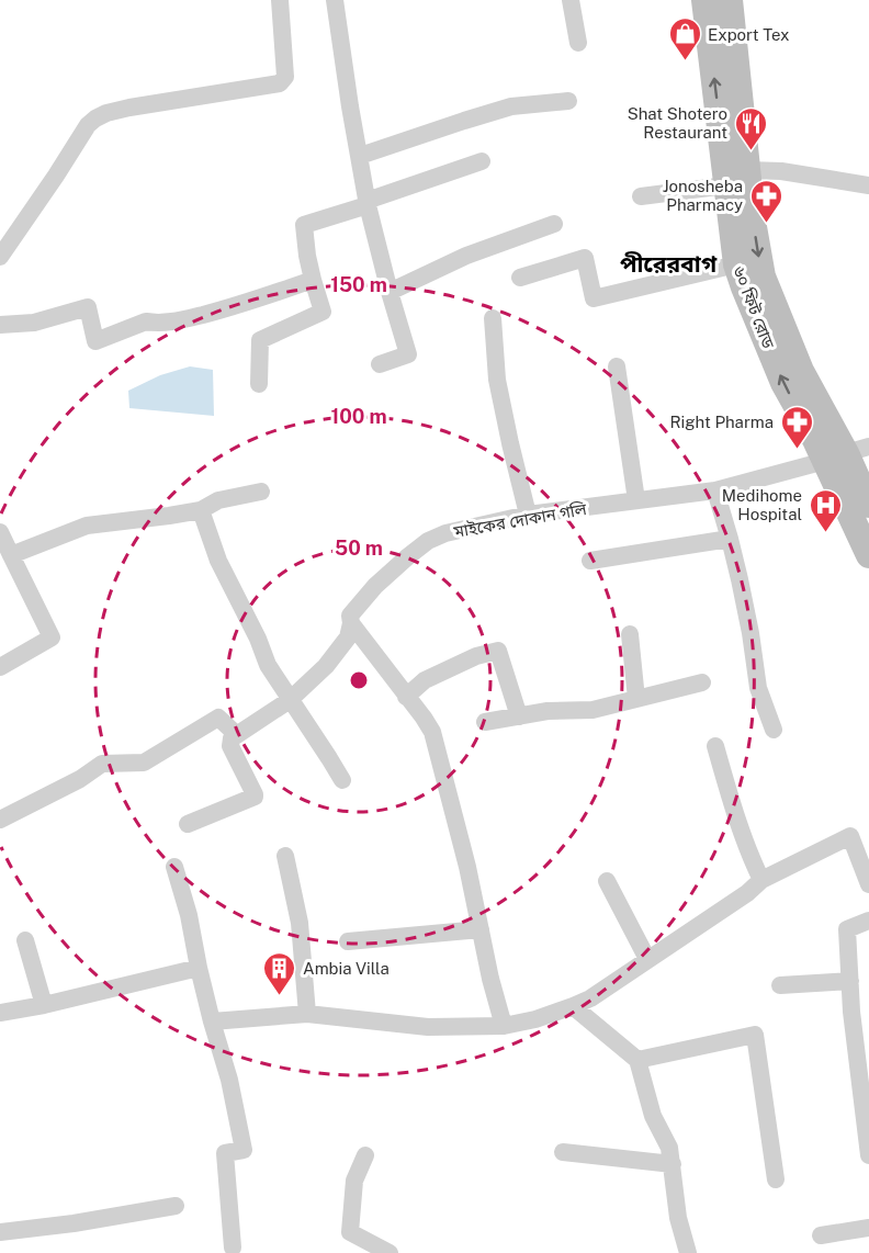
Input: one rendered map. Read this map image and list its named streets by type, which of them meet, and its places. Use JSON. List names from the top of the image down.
{
  "streets": {
    "street": ["৬০ ফিট রোড", "মাইকের দোকান গলি"]
  },
  "crossings": [
    ["৬০ ফিট রোড", "মাইকের দোকান গলি"]
  ],
  "districts": ["পীরেরবাগ"],
  "places": {
    "shop": ["Export Tex"],
    "restaurant": ["Shat Shotero Restaurant"],
    "pharmacy": ["Jonosheba Pharmacy", "Right Pharma"],
    "hospital": ["Medihome Hospital"],
    "building": ["Ambia Villa"]
  },
  "rings": ["150 m", "100 m", "50 m"]
}
